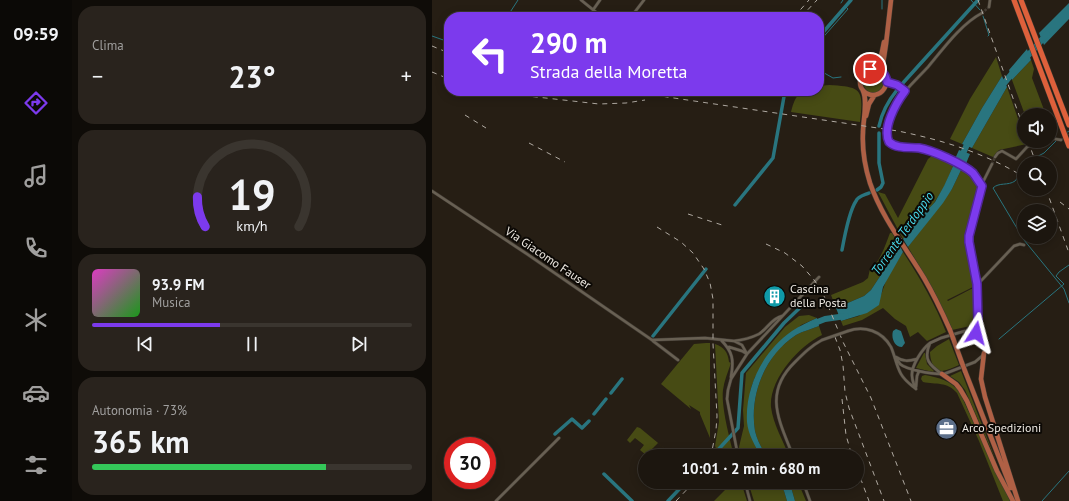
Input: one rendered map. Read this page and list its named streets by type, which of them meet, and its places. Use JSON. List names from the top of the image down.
{
  "streets": {
    "street": ["Via Giacomo Fauser"]
  },
  "water": ["Torrente Terdoppio"],
  "places": {
    "building": ["Cascina della Posta"],
    "office": ["Arco Spedizioni"]
  },
  "page": {
    "tabs": "09:59",
    "tile": [
      "Clima",
      ["Autonomia · 73%", "365 km"]
    ],
    "turn": ["290 m", "Strada della Moretta"],
    "heat": ["−", "23°", "+"],
    "song": ["93.9 FM", "Musica"],
    "limit": "30",
    "trip": "10:01 · 2 min · 680 m",
    "gauge": ["19", "km/h"]
  }
}
